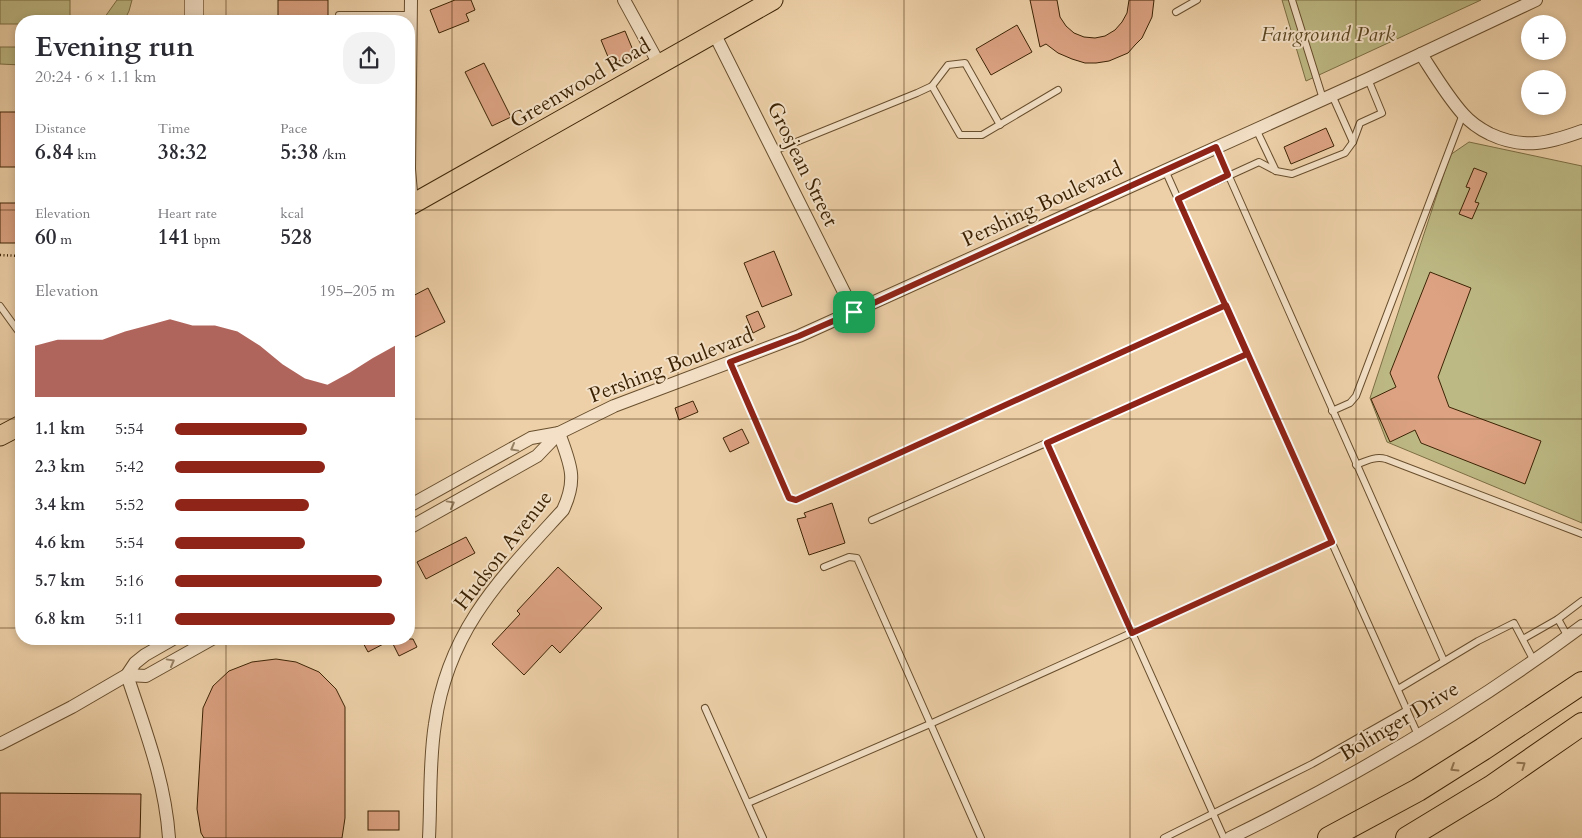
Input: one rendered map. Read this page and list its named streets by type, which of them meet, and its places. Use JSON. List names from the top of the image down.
{
  "streets": {
    "main road": ["Greenwood Road"],
    "street": [
      "Grosjean Street",
      "Pershing Boulevard",
      "Hudson Avenue",
      "Bolinger Drive"
    ]
  },
  "crossings": [
    ["Greenwood Road", "Grosjean Street"],
    ["Grosjean Street", "Pershing Boulevard"],
    ["Pershing Boulevard", "Hudson Avenue"]
  ],
  "parks": ["Fairground Park"],
  "page": {
    "map_buttons": ["+", "−"],
    "heading": ["Evening run", "20:24 · 6 × 1.1 km"],
    "stats": [
      ["Distance", "6.84 km"],
      ["Time", "38:32"],
      ["Pace", "5:38 /km"],
      ["Elevation", "60 m"],
      ["Heart rate", "141 bpm"],
      ["kcal", "528"]
    ],
    "chart": ["Elevation", "195–205 m"],
    "list": [
      {
        "name": "1.1 km",
        "note": "5:54"
      },
      {
        "name": "2.3 km",
        "note": "5:42"
      },
      {
        "name": "3.4 km",
        "note": "5:52"
      },
      {
        "name": "4.6 km",
        "note": "5:54"
      },
      {
        "name": "5.7 km",
        "note": "5:16"
      },
      {
        "name": "6.8 km",
        "note": "5:11"
      }
    ]
  }
}
